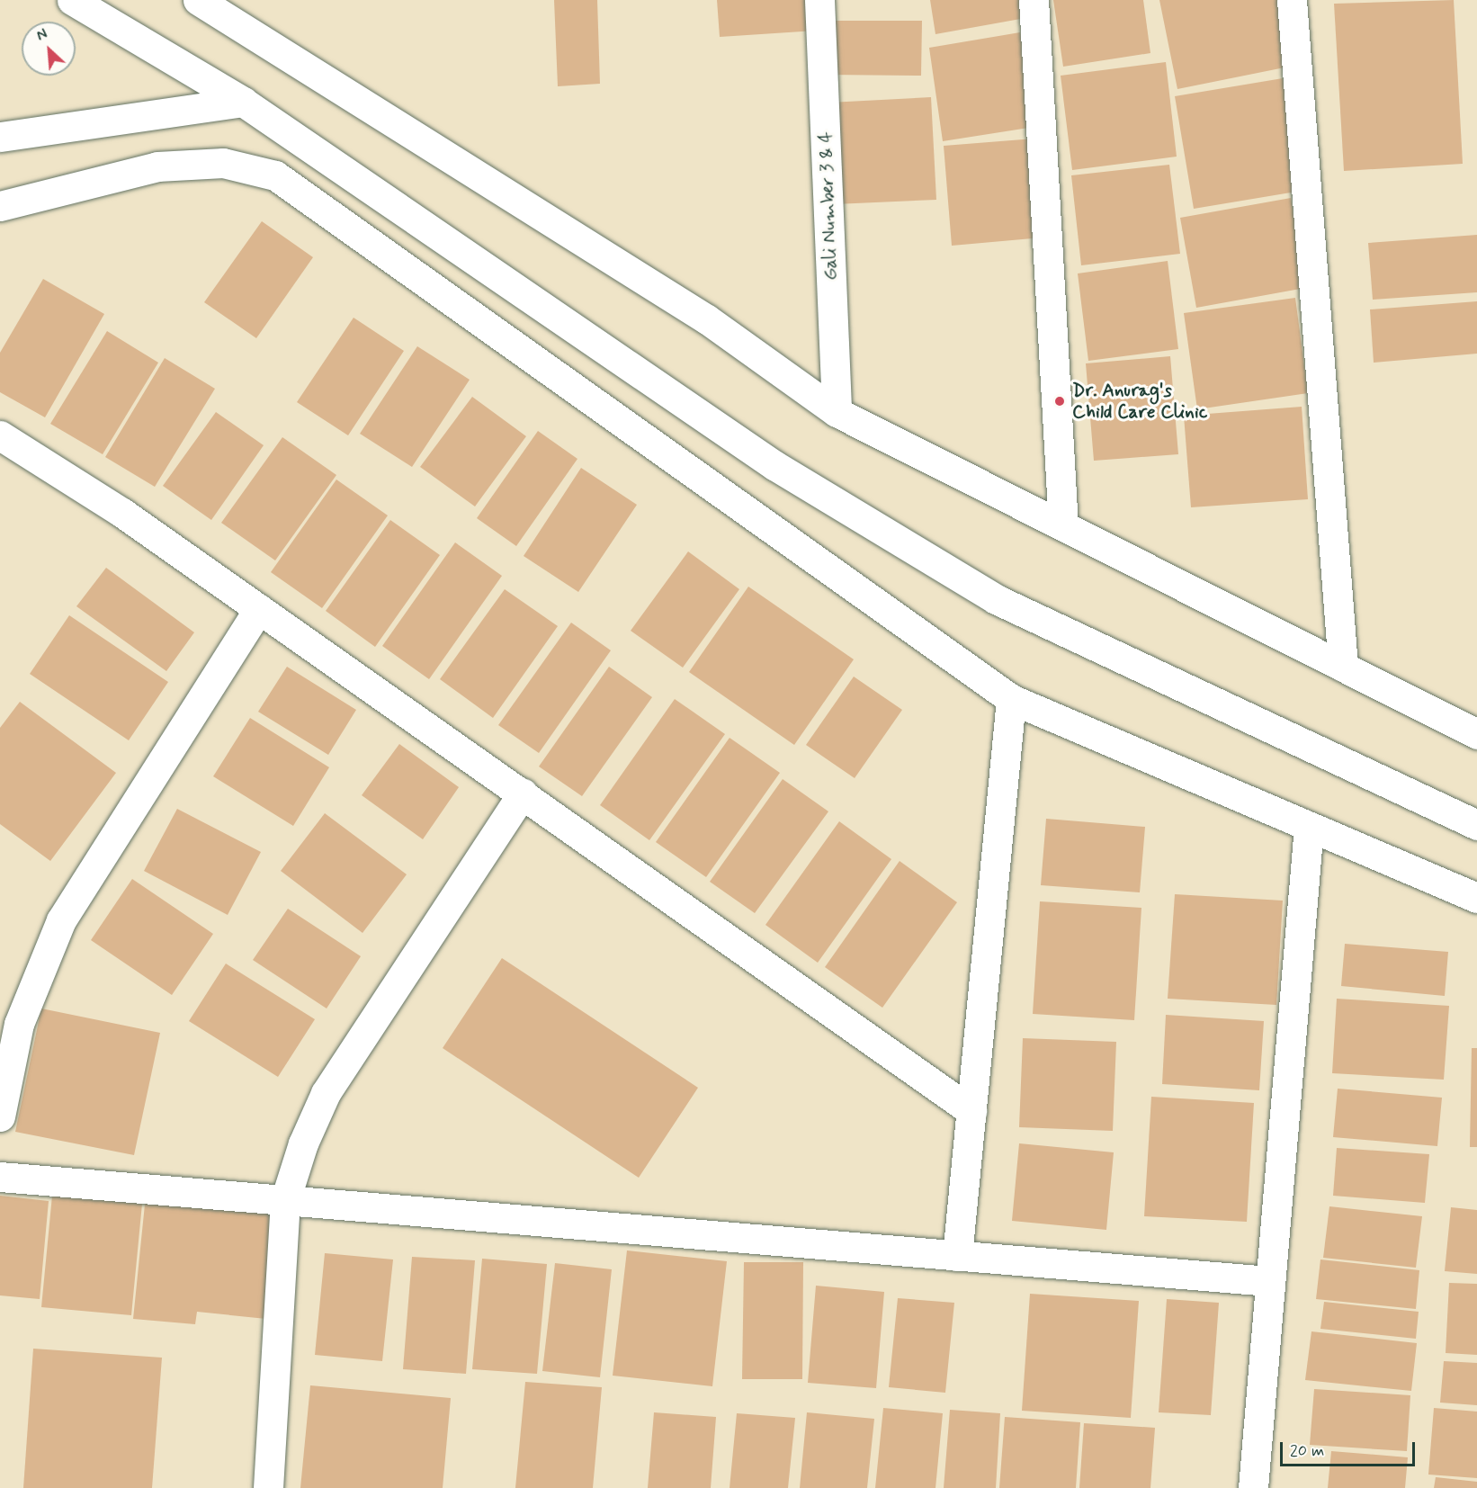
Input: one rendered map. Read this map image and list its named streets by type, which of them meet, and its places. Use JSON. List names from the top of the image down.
{
  "streets": {
    "street": ["Gali Number 3 & 4"]
  },
  "places": ["Dr. Anurag's Child Care Clinic"],
  "scale_bar": "20 m",
  "north": "top left"
}
